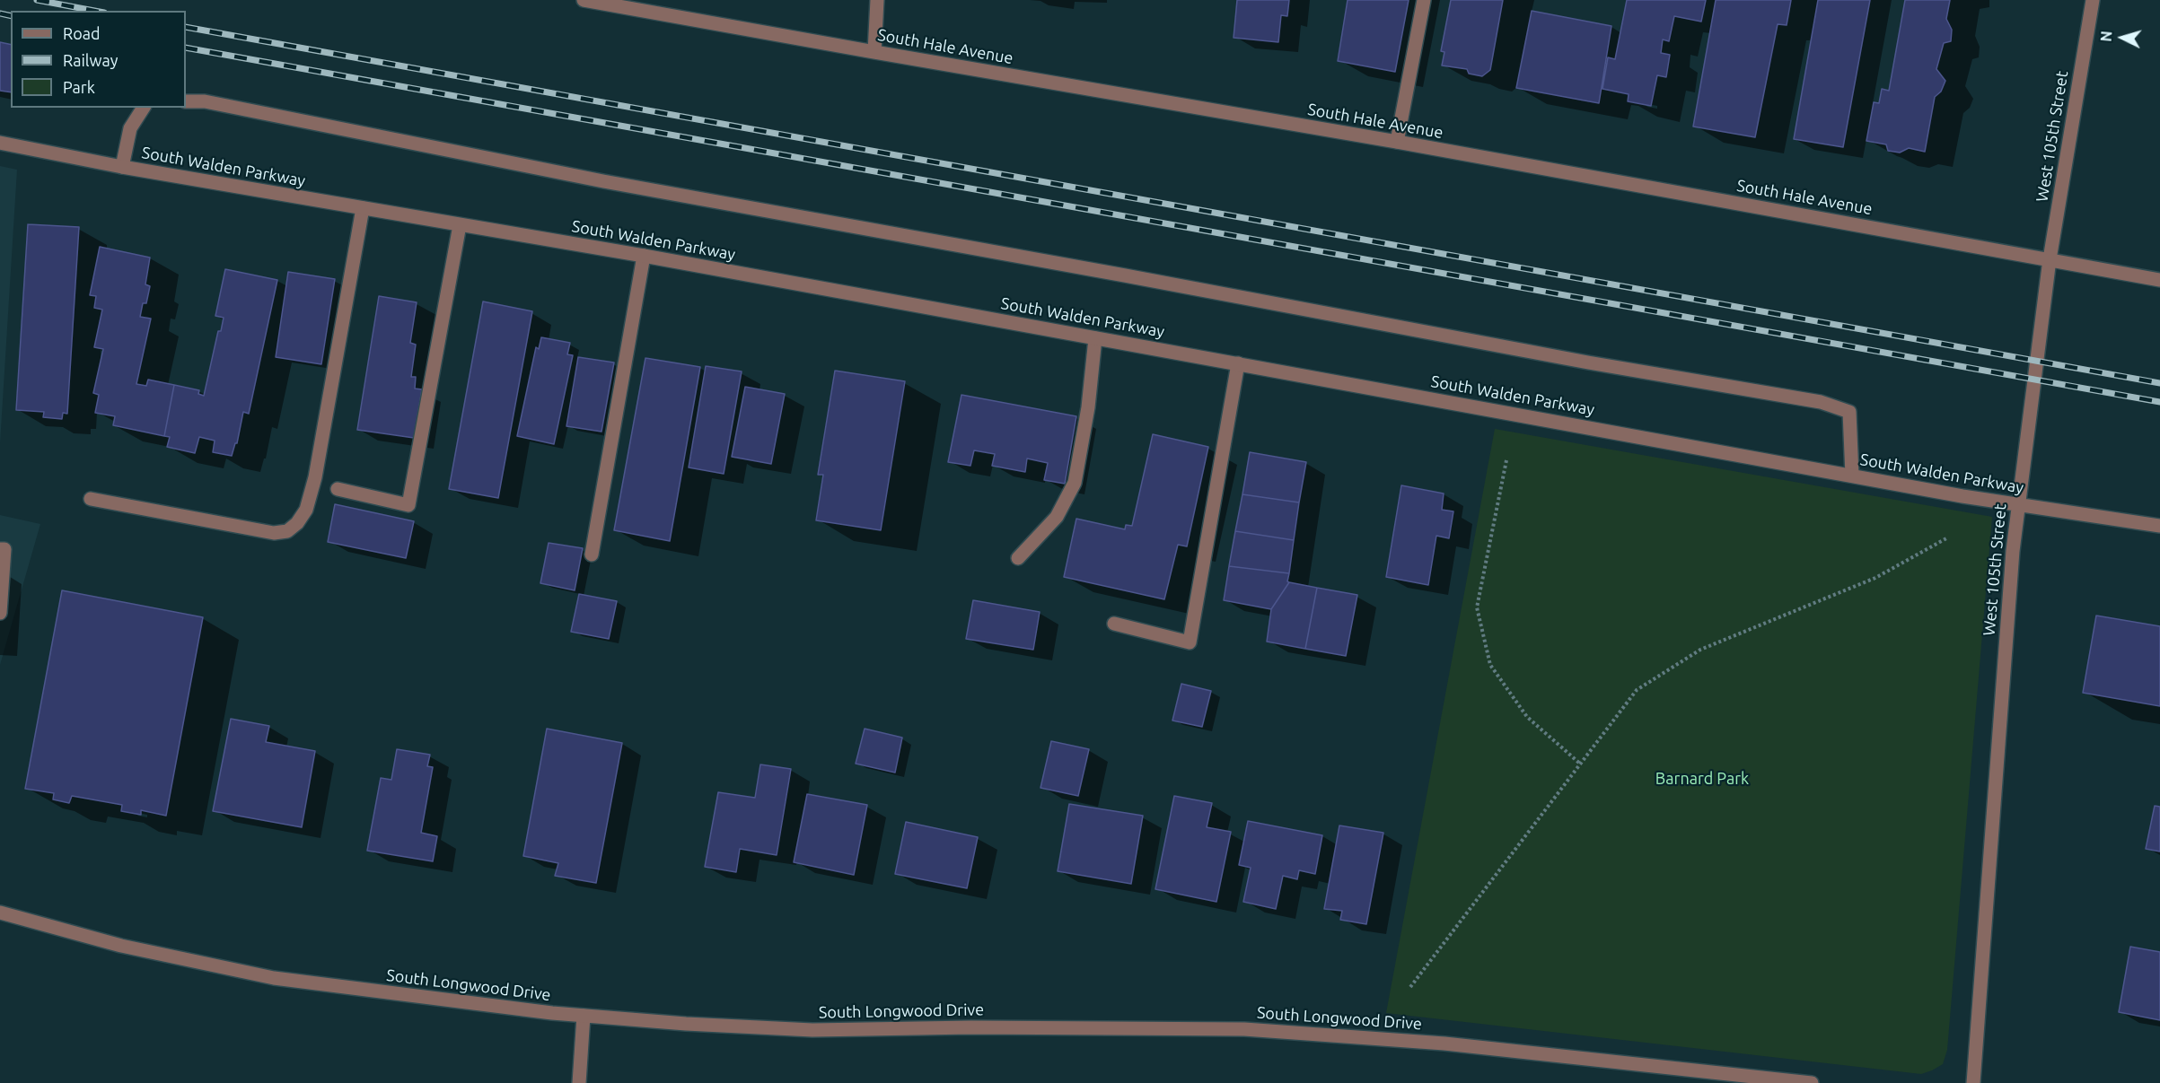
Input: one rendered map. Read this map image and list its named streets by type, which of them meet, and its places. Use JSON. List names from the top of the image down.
{
  "streets": {
    "street": [
      "South Hale Avenue",
      "West 105th Street",
      "South Walden Parkway",
      "South Longwood Drive"
    ]
  },
  "crossings": [
    ["South Hale Avenue", "West 105th Street"],
    ["West 105th Street", "South Walden Parkway"]
  ],
  "parks": ["Barnard Park"],
  "legend": ["Road", "Railway", "Park"],
  "north": "left"
}
